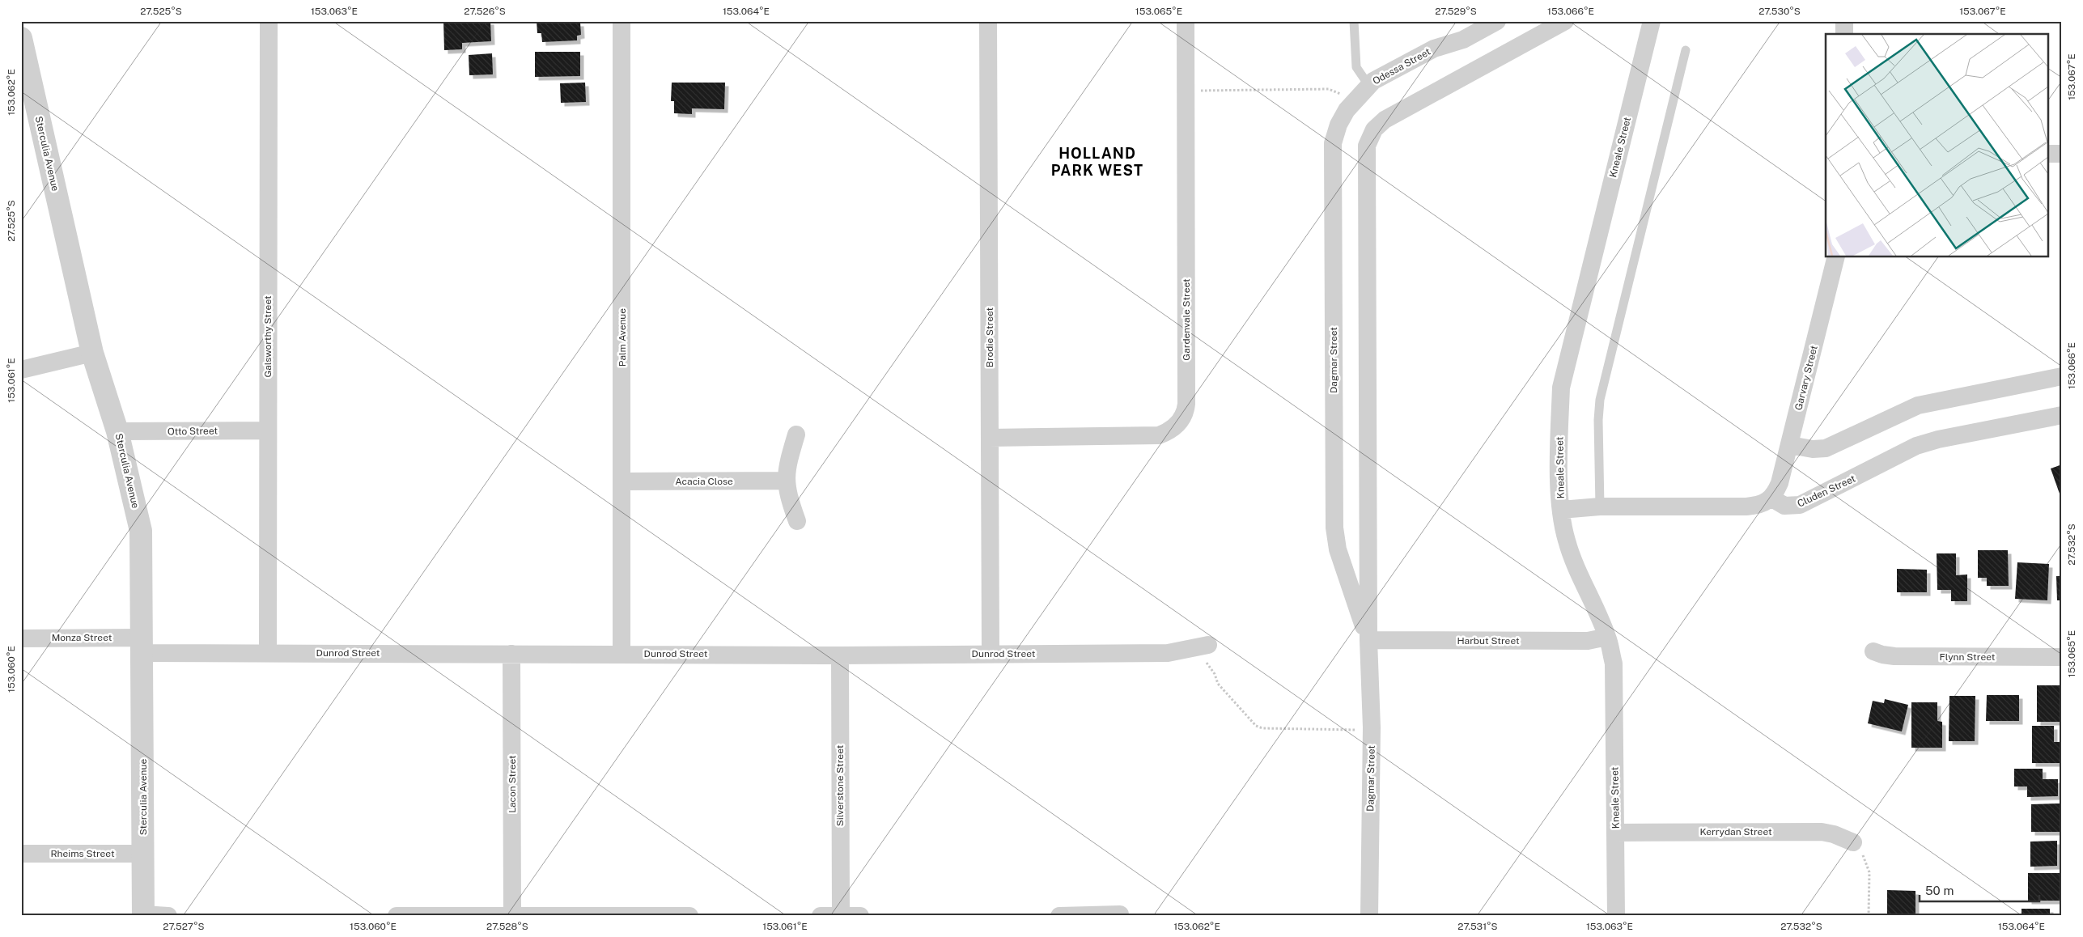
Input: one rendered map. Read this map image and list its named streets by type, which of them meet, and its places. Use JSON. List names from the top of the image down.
{
  "streets": {
    "street": [
      "Odessa Street",
      "Kneale Street",
      "Sterculia Avenue",
      "Gardenvale Street",
      "Galsworthy Street",
      "Palm Avenue",
      "Brodie Street",
      "Dagmar Street",
      "Garvary Street",
      "Otto Street",
      "Acacia Close",
      "Cluden Street",
      "Monza Street",
      "Harbut Street",
      "Dunrod Street",
      "Flynn Street",
      "Lacon Street",
      "Silverstone Street",
      "Kerrydan Street",
      "Rheims Street"
    ]
  },
  "crossings": [
    ["Odessa Street", "Dagmar Street"],
    ["Kneale Street", "Harbut Street"],
    ["Kneale Street", "Kerrydan Street"],
    ["Sterculia Avenue", "Otto Street"],
    ["Sterculia Avenue", "Monza Street"],
    ["Sterculia Avenue", "Dunrod Street"],
    ["Sterculia Avenue", "Rheims Street"],
    ["Gardenvale Street", "Brodie Street"],
    ["Galsworthy Street", "Otto Street"],
    ["Galsworthy Street", "Dunrod Street"],
    ["Palm Avenue", "Acacia Close"],
    ["Palm Avenue", "Dunrod Street"],
    ["Brodie Street", "Dunrod Street"],
    ["Dagmar Street", "Harbut Street"],
    ["Garvary Street", "Cluden Street"],
    ["Monza Street", "Dunrod Street"],
    ["Dunrod Street", "Lacon Street"],
    ["Dunrod Street", "Silverstone Street"]
  ],
  "districts": ["HOLLAND PARK WEST"],
  "scale_bar": "50 m",
  "coordinates": [
    "27.525°S",
    "153.063°E",
    "27.526°S",
    "153.064°E",
    "153.065°E",
    "27.529°S",
    "153.066°E",
    "27.530°S",
    "153.067°E",
    "153.062°E",
    "153.061°E",
    "27.532°S",
    "153.060°E",
    "27.527°S",
    "27.528°S",
    "27.531°S"
  ]
}
